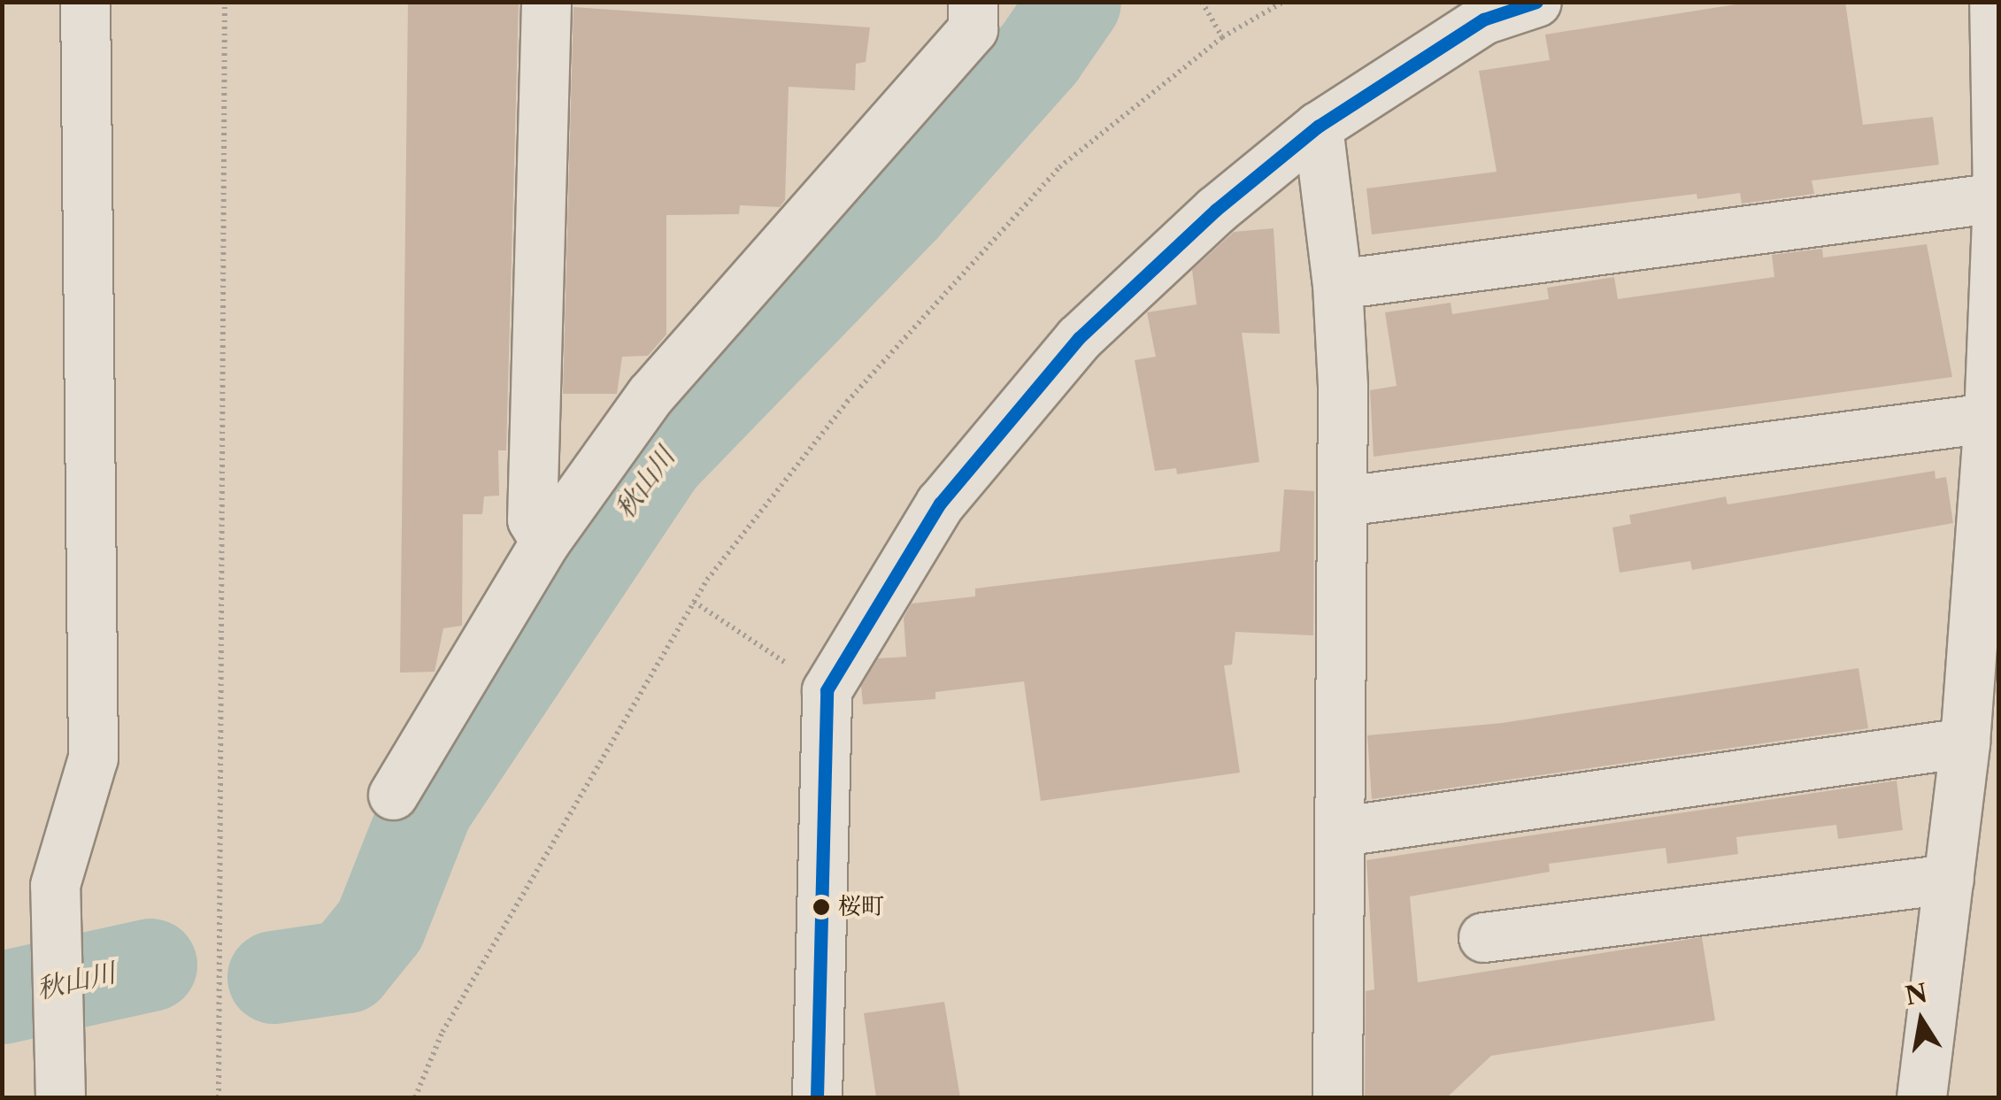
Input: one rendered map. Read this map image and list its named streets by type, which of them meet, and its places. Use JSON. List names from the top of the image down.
{
  "water": ["秋山川"],
  "places": ["桜町"],
  "north": "top"
}
